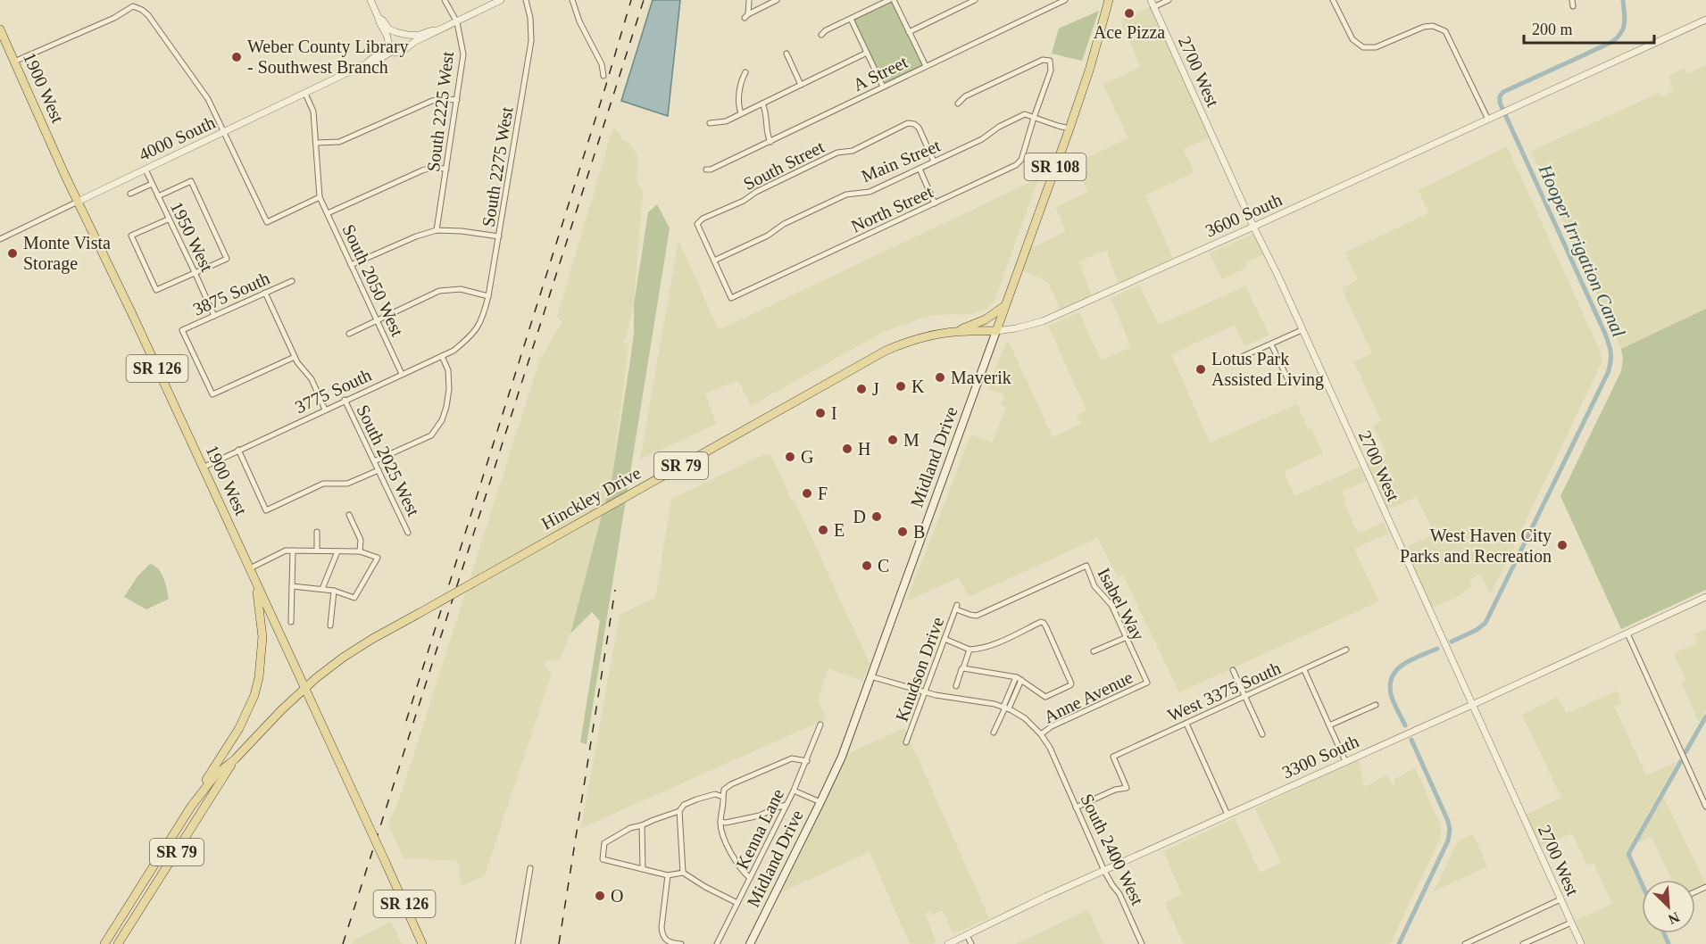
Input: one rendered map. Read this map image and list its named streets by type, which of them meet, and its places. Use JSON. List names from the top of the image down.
{
  "streets": {
    "main road": [
      "1900 West",
      "SR 108",
      "SR 126",
      "Midland Drive",
      "SR 79",
      "Hinckley Drive"
    ],
    "street": [
      "2700 West",
      "A Street",
      "South 2225 West",
      "4000 South",
      "Main Street",
      "South Street",
      "South 2275 West",
      "North Street",
      "3600 South",
      "1950 West",
      "South 2050 West",
      "3875 South",
      "3775 South",
      "South 2025 West",
      "Isabel Way",
      "Knudson Drive",
      "West 3375 South",
      "Anne Avenue",
      "3300 South",
      "Kenna Lane",
      "South 2400 West"
    ]
  },
  "crossings": [
    ["2700 West", "3600 South"],
    ["2700 West", "3300 South"],
    ["1900 West", "4000 South"],
    ["1900 West", "3775 South"],
    ["1900 West", "Hinckley Drive"],
    ["4000 South", "1950 West"],
    ["Main Street", "South Street"],
    ["Main Street", "North Street"],
    ["Main Street", "Midland Drive"],
    ["South Street", "North Street"],
    ["South 2275 West", "3775 South"],
    ["3600 South", "Midland Drive"],
    ["3600 South", "Hinckley Drive"],
    ["1950 West", "3875 South"],
    ["South 2050 West", "3775 South"],
    ["3775 South", "South 2025 West"],
    ["Midland Drive", "Hinckley Drive"],
    ["Isabel Way", "Knudson Drive"],
    ["Isabel Way", "Anne Avenue"],
    ["West 3375 South", "South 2400 West"],
    ["Anne Avenue", "South 2400 West"],
    ["3300 South", "South 2400 West"]
  ],
  "water": ["Hooper Irrigation Canal"],
  "places": [
    "Ace Pizza",
    "Weber County Library - Southwest Branch",
    "Monte Vista Storage",
    "Lotus Park Assisted Living",
    "Maverik",
    "K",
    "J",
    "I",
    "M",
    "H",
    "G",
    "F",
    "D",
    "E",
    "B",
    "West Haven City Parks and Recreation",
    "C",
    "O"
  ],
  "scale_bar": "200 m",
  "north": "bottom right"
}
